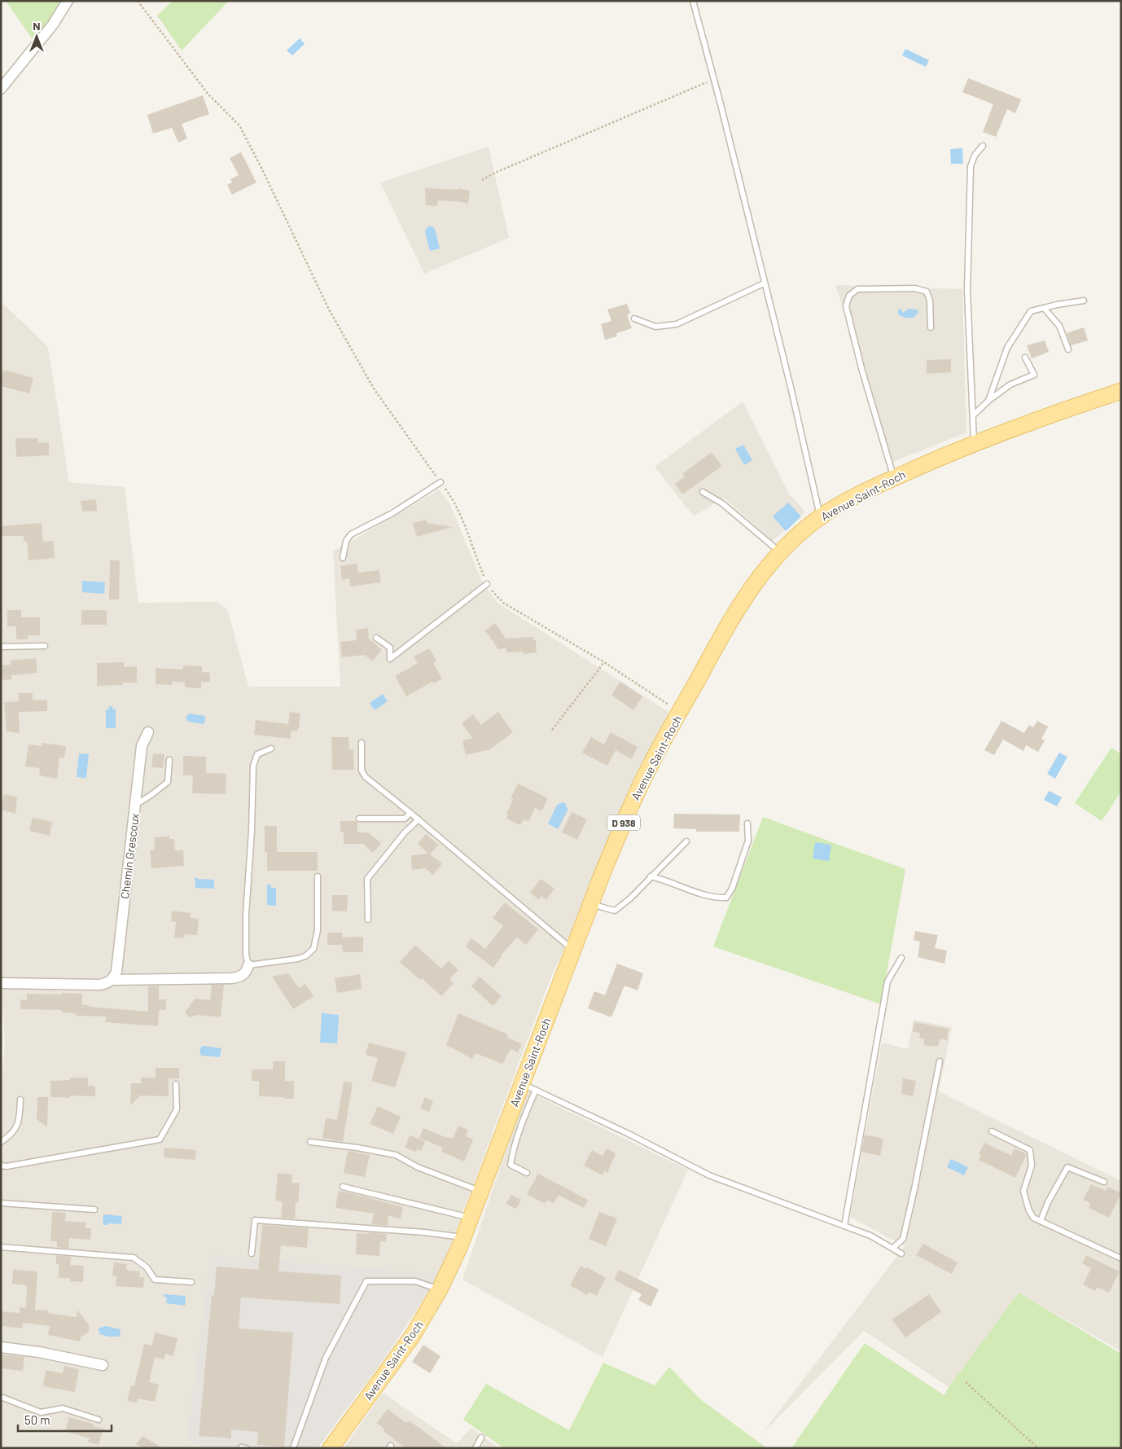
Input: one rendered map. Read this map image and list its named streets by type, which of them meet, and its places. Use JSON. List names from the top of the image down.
{
  "streets": {
    "main road": ["Avenue Saint-Roch", "D 938"],
    "street": ["Chemin Grescoux"]
  },
  "scale_bar": "50 m",
  "north": "top"
}
